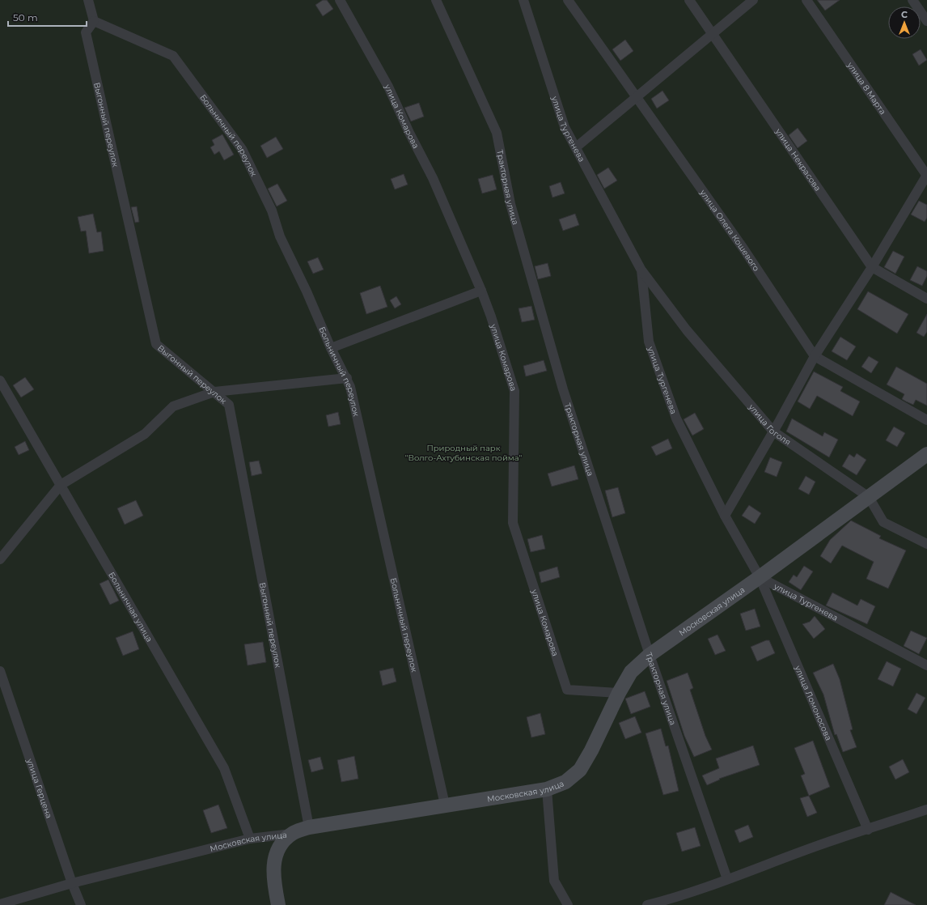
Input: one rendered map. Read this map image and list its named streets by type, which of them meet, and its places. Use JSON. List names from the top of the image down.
{
  "streets": {
    "street": [
      "улица 8 Марта",
      "улица Комарова",
      "Выгонный переулок",
      "улица Тургенева",
      "Больничный переулок",
      "улица Некрасова",
      "Тракторная улица",
      "улица Олега Кошевого",
      "улица Гоголя",
      "Больничная улица",
      "Московская улица",
      "улица Ломоносова",
      "улица Герцена"
    ]
  },
  "crossings": [
    ["улица Комарова", "Московская улица"],
    ["Выгонный переулок", "Больничный переулок"],
    ["Выгонный переулок", "Московская улица"],
    ["улица Тургенева", "улица Гоголя"],
    ["улица Тургенева", "Московская улица"],
    ["улица Тургенева", "улица Ломоносова"],
    ["Больничный переулок", "Московская улица"],
    ["Тракторная улица", "Московская улица"],
    ["улица Гоголя", "Московская улица"],
    ["Больничная улица", "Московская улица"],
    ["Московская улица", "улица Ломоносова"],
    ["Московская улица", "улица Герцена"]
  ],
  "parks": ["Природный парк \"Волго-Ахтубинская пойма\""],
  "scale_bar": "50 m",
  "north": "top"
}
